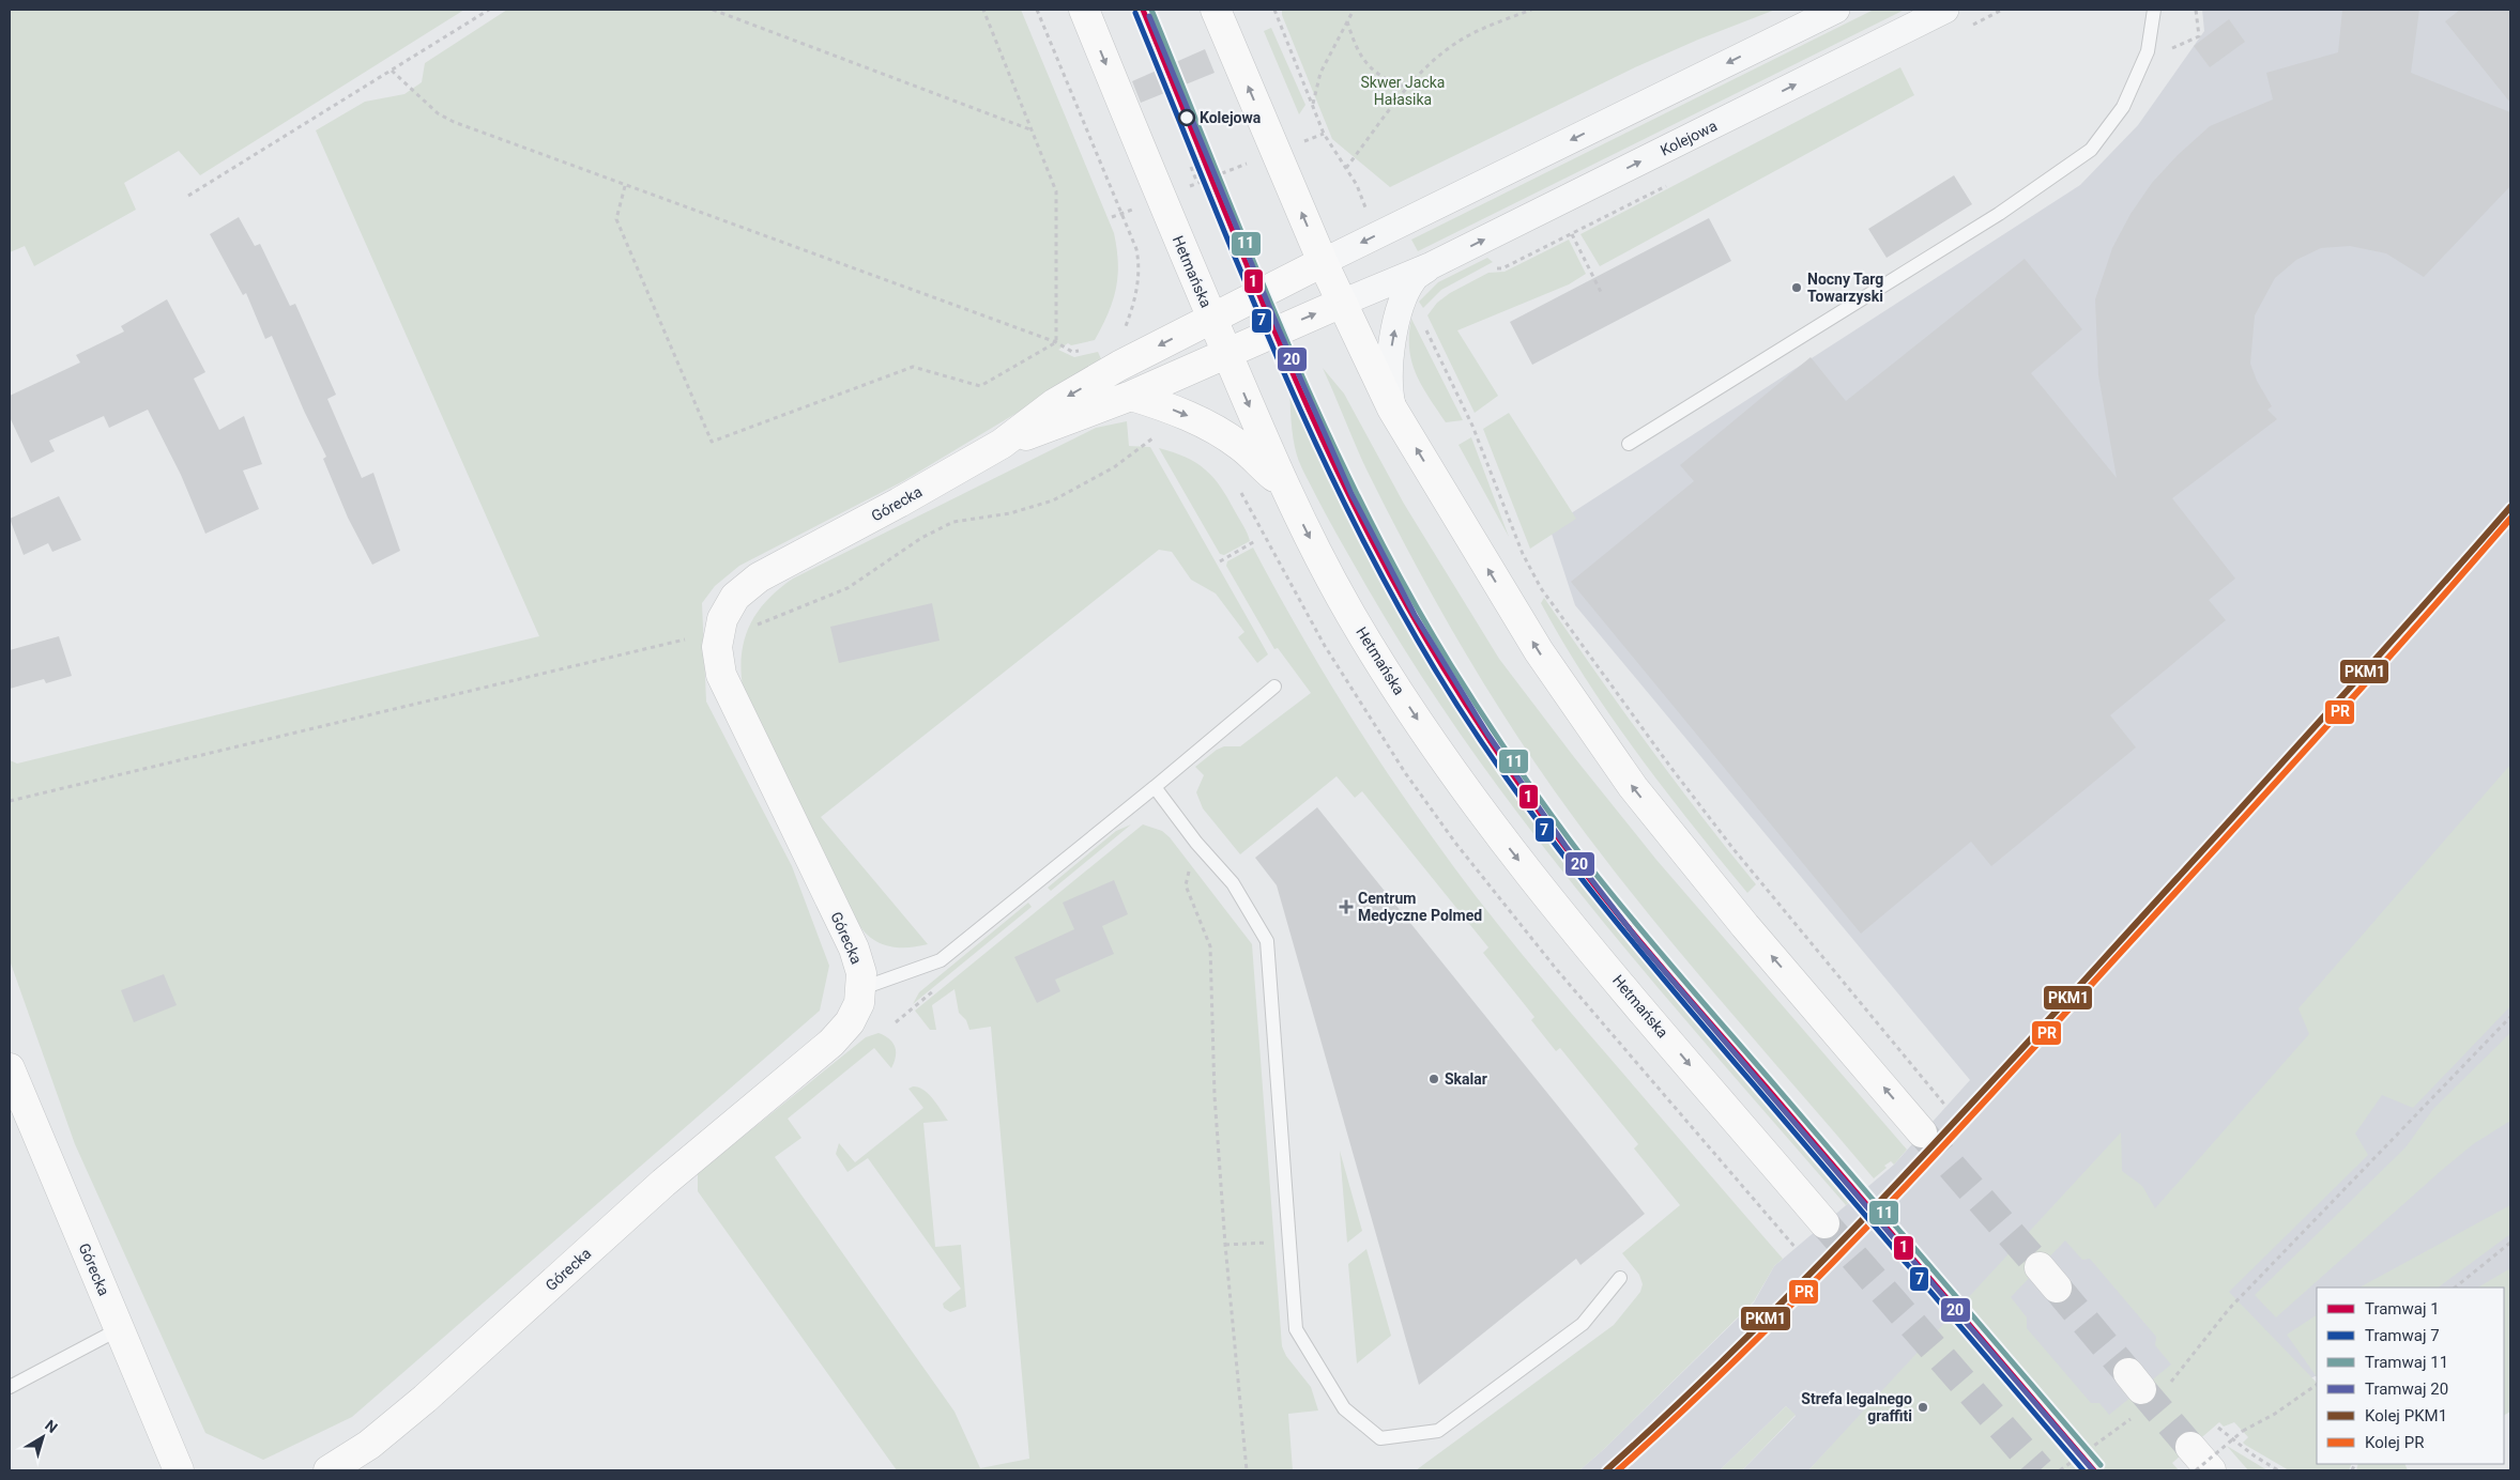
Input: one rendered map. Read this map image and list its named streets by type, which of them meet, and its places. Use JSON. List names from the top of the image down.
{
  "streets": {
    "main road": ["Hetmańska", "Górecka"],
    "street": ["Kolejowa"]
  },
  "crossings": [
    ["Kolejowa", "Górecka"],
    ["Hetmańska", "Górecka"]
  ],
  "parks": ["Skwer Jacka Hałasika"],
  "places": {
    "other": [
      "Kolejowa",
      "Nocny Targ Towarzyski",
      "Skalar",
      "Strefa legalnego graffiti"
    ],
    "health": ["Centrum Medyczne Polmed"]
  },
  "lines": [
    "tram line 1",
    "tram line 11",
    "tram line 7",
    "tram line 20",
    "rail line PKM1",
    "rail line PR"
  ],
  "legend": [
    "Tramwaj 1",
    "Tramwaj 7",
    "Tramwaj 11",
    "Tramwaj 20",
    "Kolej PKM1",
    "Kolej PR"
  ],
  "north": "top right"
}
